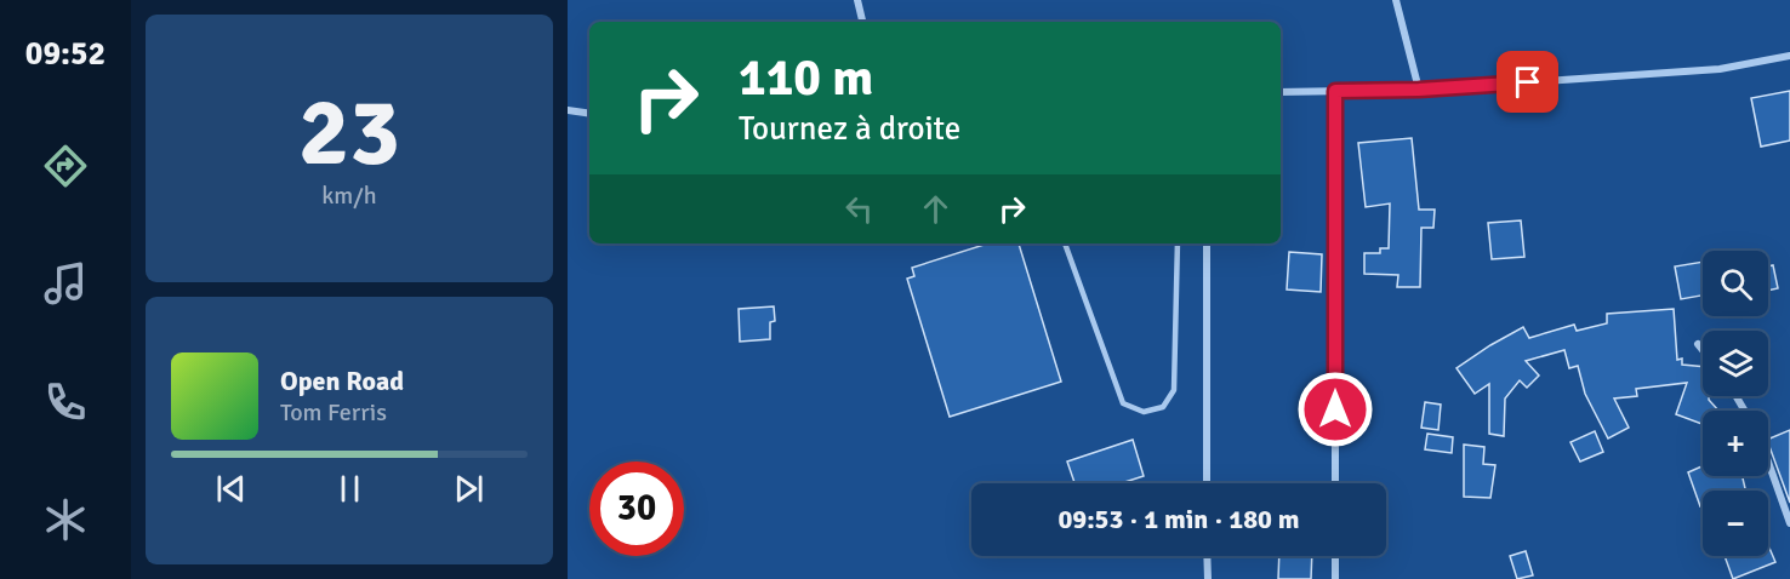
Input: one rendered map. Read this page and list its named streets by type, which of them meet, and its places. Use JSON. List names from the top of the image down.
{
  "page": {
    "tabs": "09:52",
    "tile": ["23", "km/h"],
    "turn": ["110 m", "Tournez à droite"],
    "map_buttons": ["+", "−"],
    "song": ["Open Road", "Tom Ferris"],
    "limit": "30",
    "trip": "09:53 · 1 min · 180 m"
  }
}
